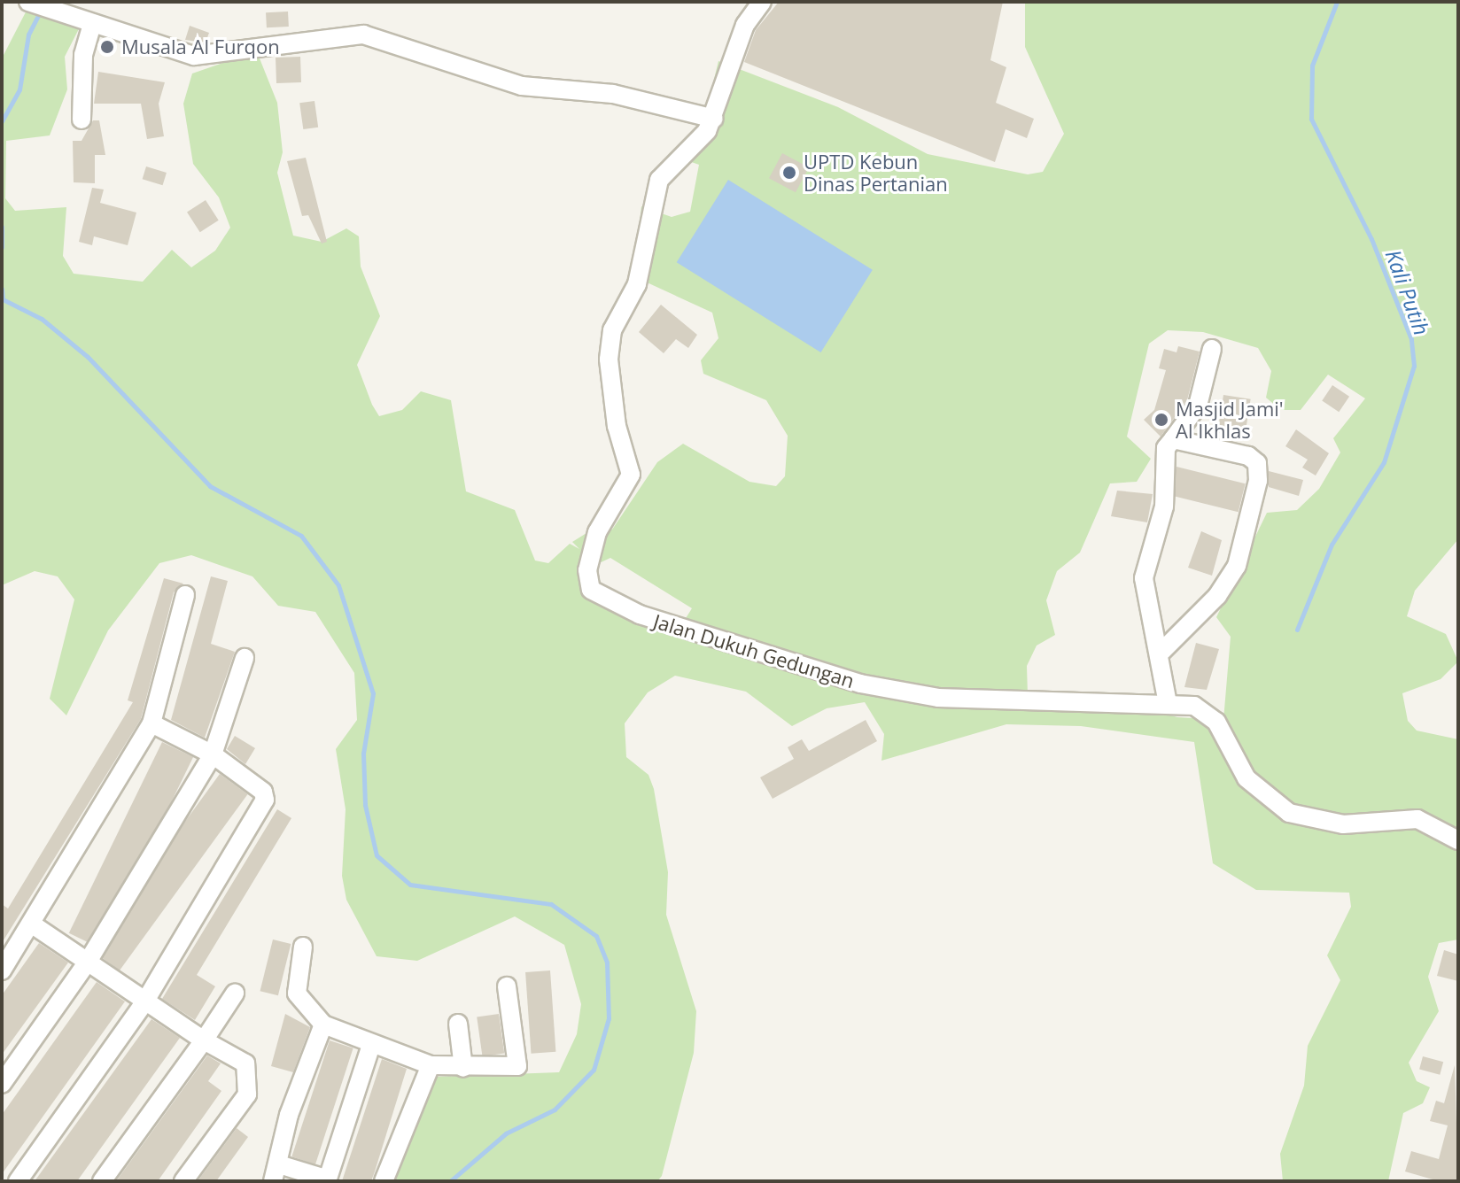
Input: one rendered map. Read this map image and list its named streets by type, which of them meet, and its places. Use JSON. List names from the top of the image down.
{
  "streets": {
    "street": ["Jalan Dukuh Gedungan"]
  },
  "water": ["Kali Putih"],
  "places": ["Musala Al Furqon", "UPTD Kebun Dinas Pertanian", "Masjid Jami' Al Ikhlas"]
}
